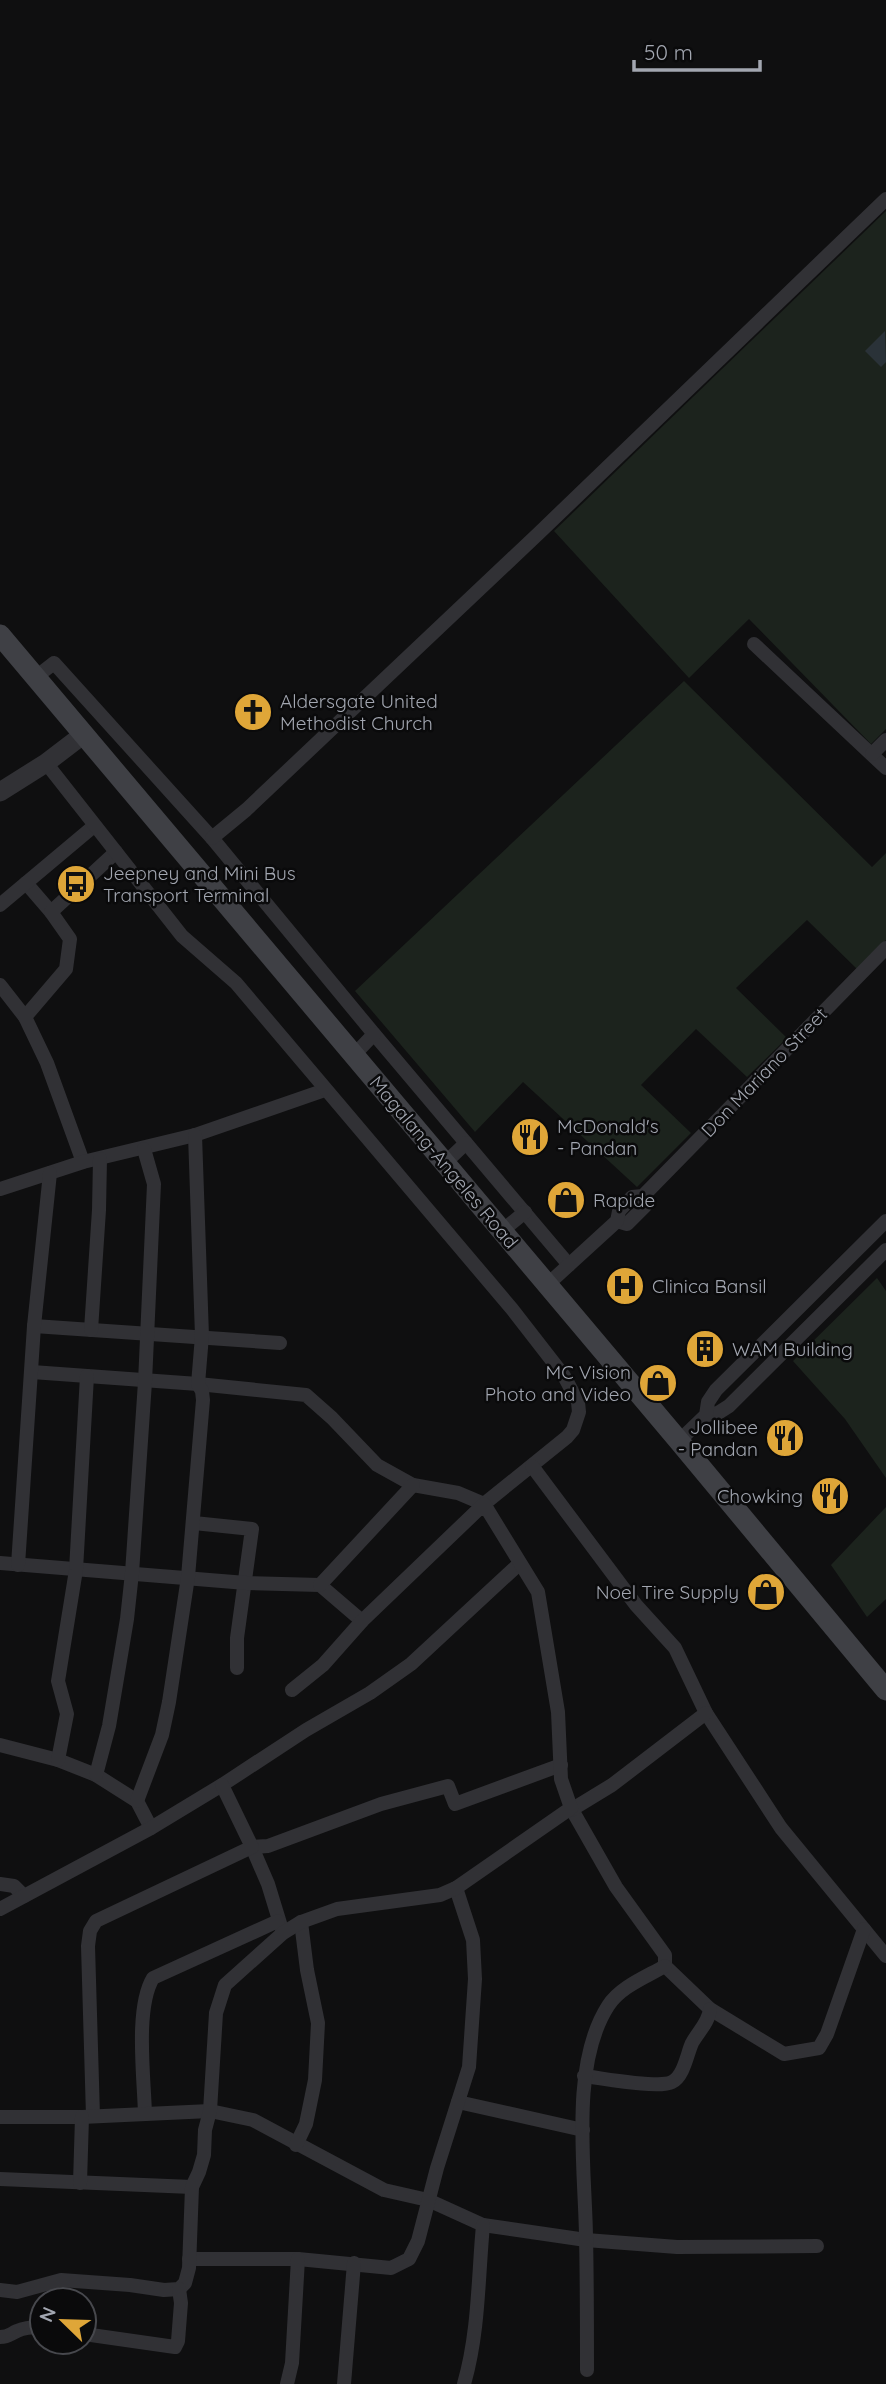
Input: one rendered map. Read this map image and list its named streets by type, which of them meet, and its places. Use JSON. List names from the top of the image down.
{
  "streets": {
    "main road": ["Magalang-Angeles Road"],
    "street": ["Don Mariano Street"]
  },
  "crossings": [
    ["Don Mariano Street", "Magalang-Angeles Road"]
  ],
  "places": {
    "church": ["Aldersgate United Methodist Church"],
    "bus stop": ["Jeepney and Mini Bus Transport Terminal"],
    "restaurant": ["McDonald's - Pandan", "Jollibee - Pandan", "Chowking"],
    "shop": ["Rapide", "MC Vision Photo and Video", "Noel Tire Supply"],
    "hospital": ["Clinica Bansil"],
    "building": ["WAM Building"]
  },
  "scale_bar": "50 m",
  "north": "top left"
}
